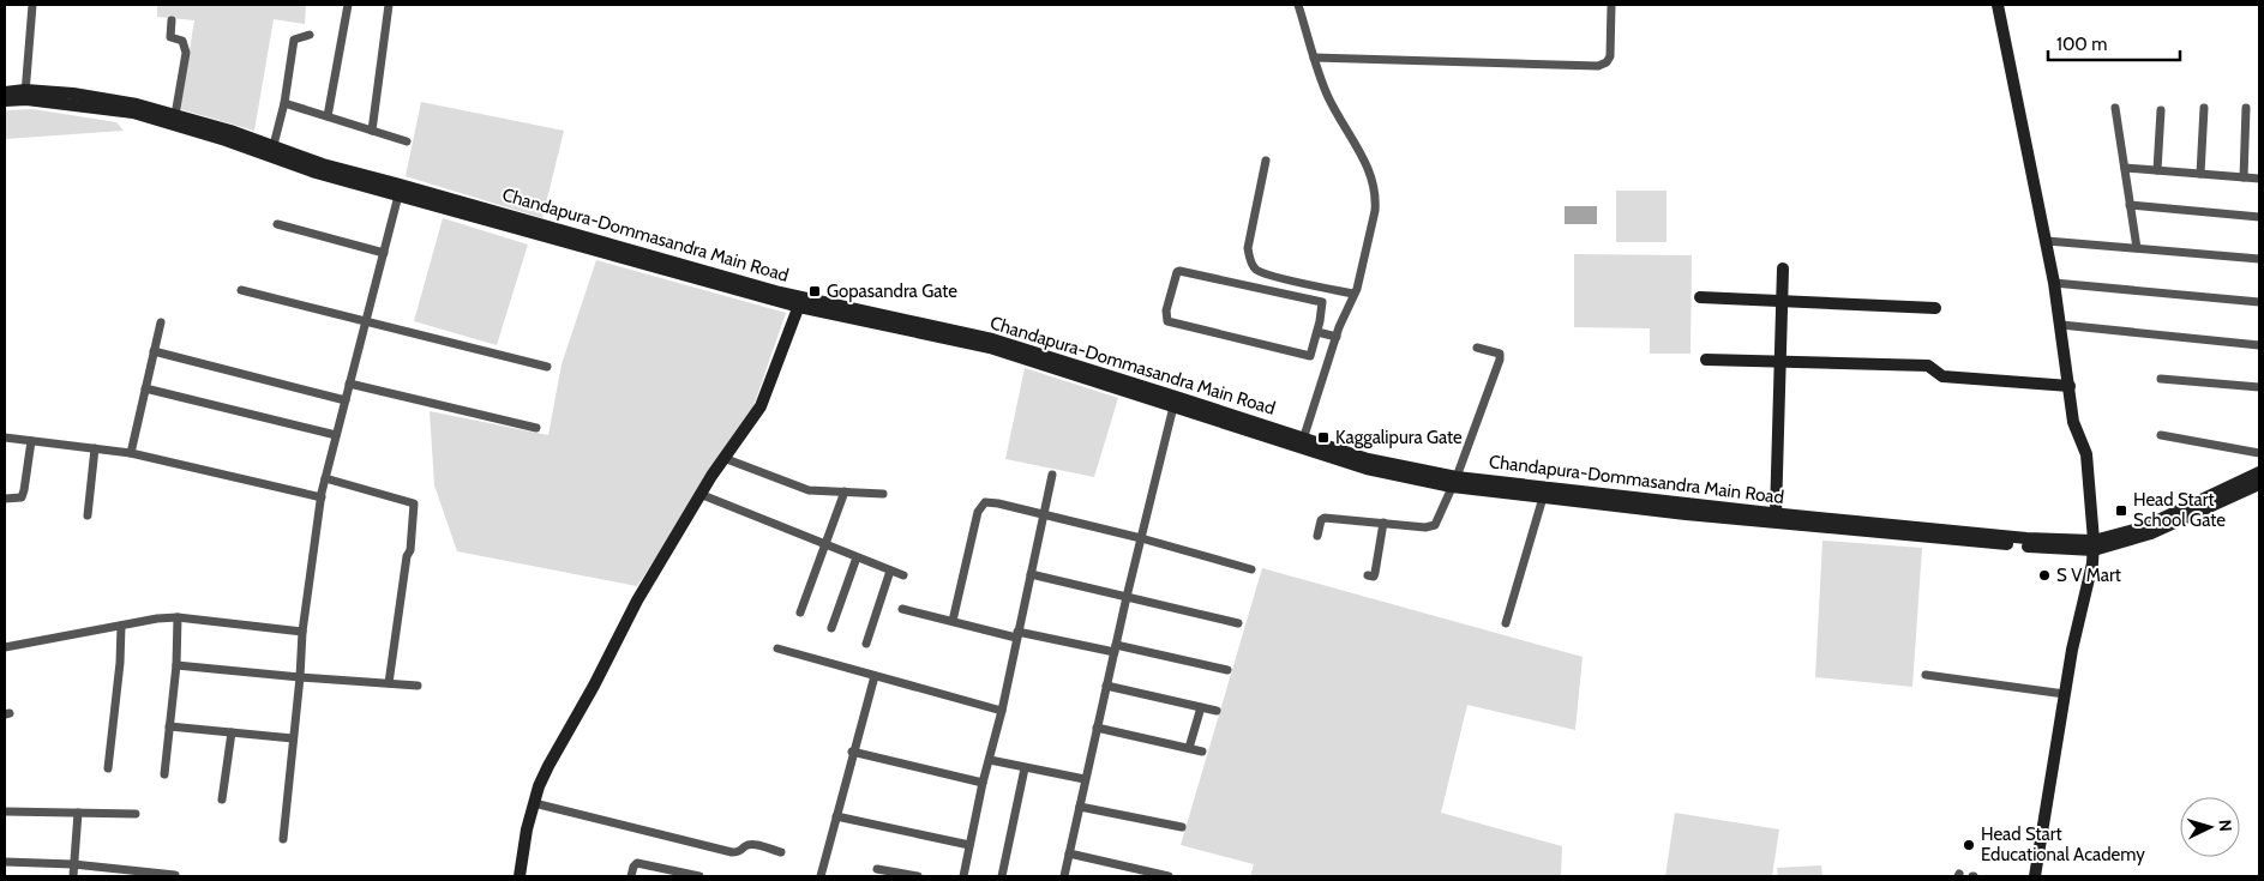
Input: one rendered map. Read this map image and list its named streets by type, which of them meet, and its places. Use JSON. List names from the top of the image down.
{
  "streets": {
    "main road": ["Chandapura-Dommasandra Main Road"]
  },
  "places": {
    "transit": ["Gopasandra Gate", "Kaggalipura Gate", "Head Start School Gate"],
    "other": ["S V Mart", "Head Start Educational Academy"]
  },
  "scale_bar": "100 m",
  "north": "right"
}
